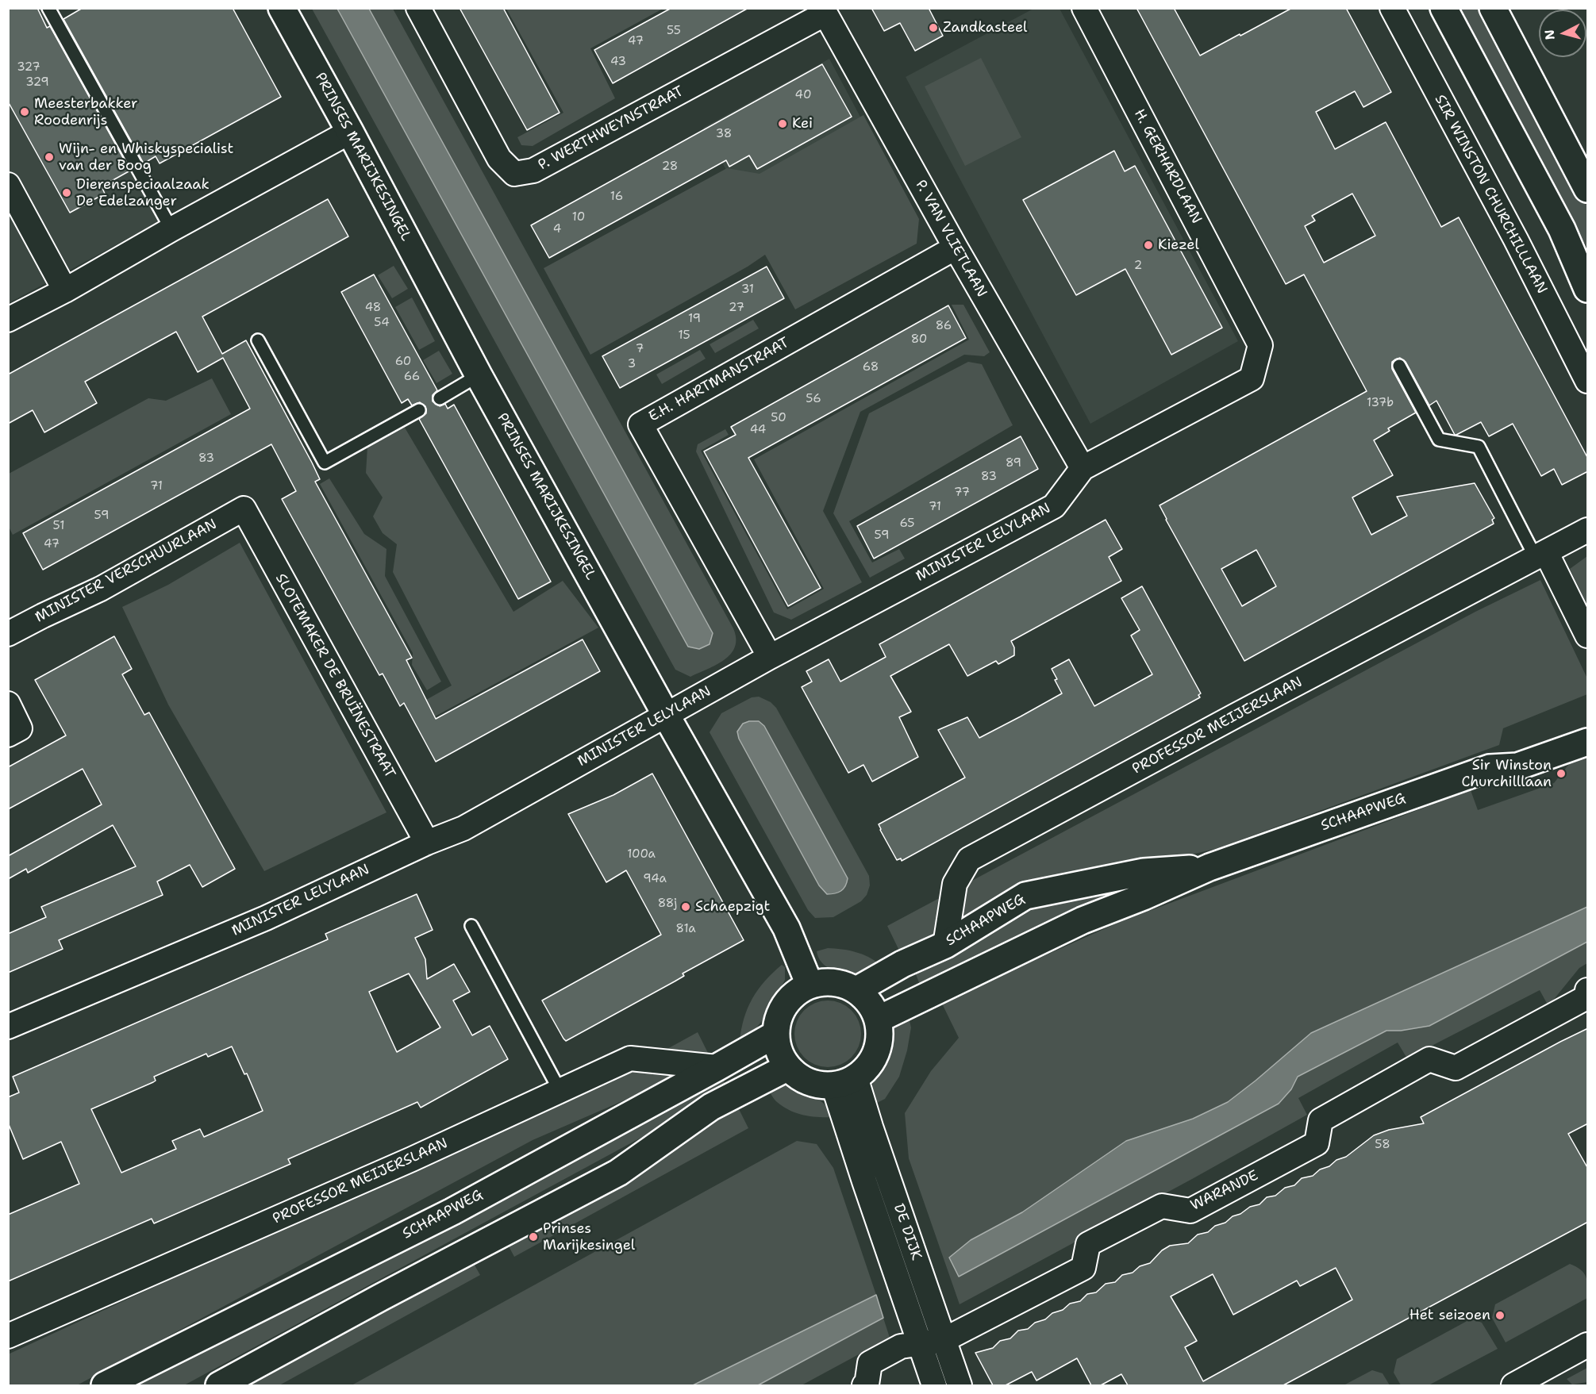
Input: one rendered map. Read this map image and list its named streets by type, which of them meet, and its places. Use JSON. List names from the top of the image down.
{
  "streets": {
    "street": [
      "P. WERTHWEYNSTRAAT",
      "PRINSES MARIJKESINGEL",
      "H. GERHARDLAAN",
      "SIR WINSTON CHURCHILLLAAN",
      "P. VAN VLIETLAAN",
      "E.H. HARTMANSTRAAT",
      "MINISTER LELYLAAN",
      "MINISTER VERSCHUURLAAN",
      "SLOTEMAKER DE BRUÏNESTRAAT",
      "PROFESSOR MEIJERSLAAN",
      "SCHAAPWEG",
      "WARANDE",
      "DE DIJK"
    ]
  },
  "crossings": [
    ["P. WERTHWEYNSTRAAT", "P. VAN VLIETLAAN"],
    ["PRINSES MARIJKESINGEL", "MINISTER LELYLAAN"],
    ["PRINSES MARIJKESINGEL", "SCHAAPWEG"],
    ["PRINSES MARIJKESINGEL", "DE DIJK"],
    ["H. GERHARDLAAN", "MINISTER LELYLAAN"],
    ["P. VAN VLIETLAAN", "E.H. HARTMANSTRAAT"],
    ["P. VAN VLIETLAAN", "MINISTER LELYLAAN"],
    ["E.H. HARTMANSTRAAT", "MINISTER LELYLAAN"],
    ["MINISTER LELYLAAN", "SLOTEMAKER DE BRUÏNESTRAAT"],
    ["MINISTER VERSCHUURLAAN", "SLOTEMAKER DE BRUÏNESTRAAT"],
    ["PROFESSOR MEIJERSLAAN", "SCHAAPWEG"],
    ["SCHAAPWEG", "DE DIJK"],
    ["WARANDE", "DE DIJK"]
  ],
  "places": [
    "Zandkasteel",
    "Meesterbakker Roodenrijs",
    "Kei",
    "Wijn- en Whiskyspecialist van der Boog",
    "Dierenspeciaalzaak De Edelzanger",
    "Kiezel",
    "Sir Winston Churchilllaan",
    "Schaepzigt",
    "Prinses Marijkesingel",
    "Het seizoen"
  ],
  "house_numbers": [
    "55",
    "47",
    "43",
    "327",
    "329",
    "40",
    "38",
    "28",
    "16",
    "10",
    "4",
    "2",
    "31",
    "48",
    "27",
    "19",
    "54",
    "86",
    "15",
    "80",
    "7",
    "60",
    "3",
    "68",
    "66",
    "56",
    "137b",
    "50",
    "44",
    "83",
    "89",
    "83",
    "71",
    "77",
    "71",
    "59",
    "65",
    "51",
    "59",
    "47",
    "100a",
    "94a",
    "88j",
    "81a",
    "58"
  ],
  "north": "left"
}
